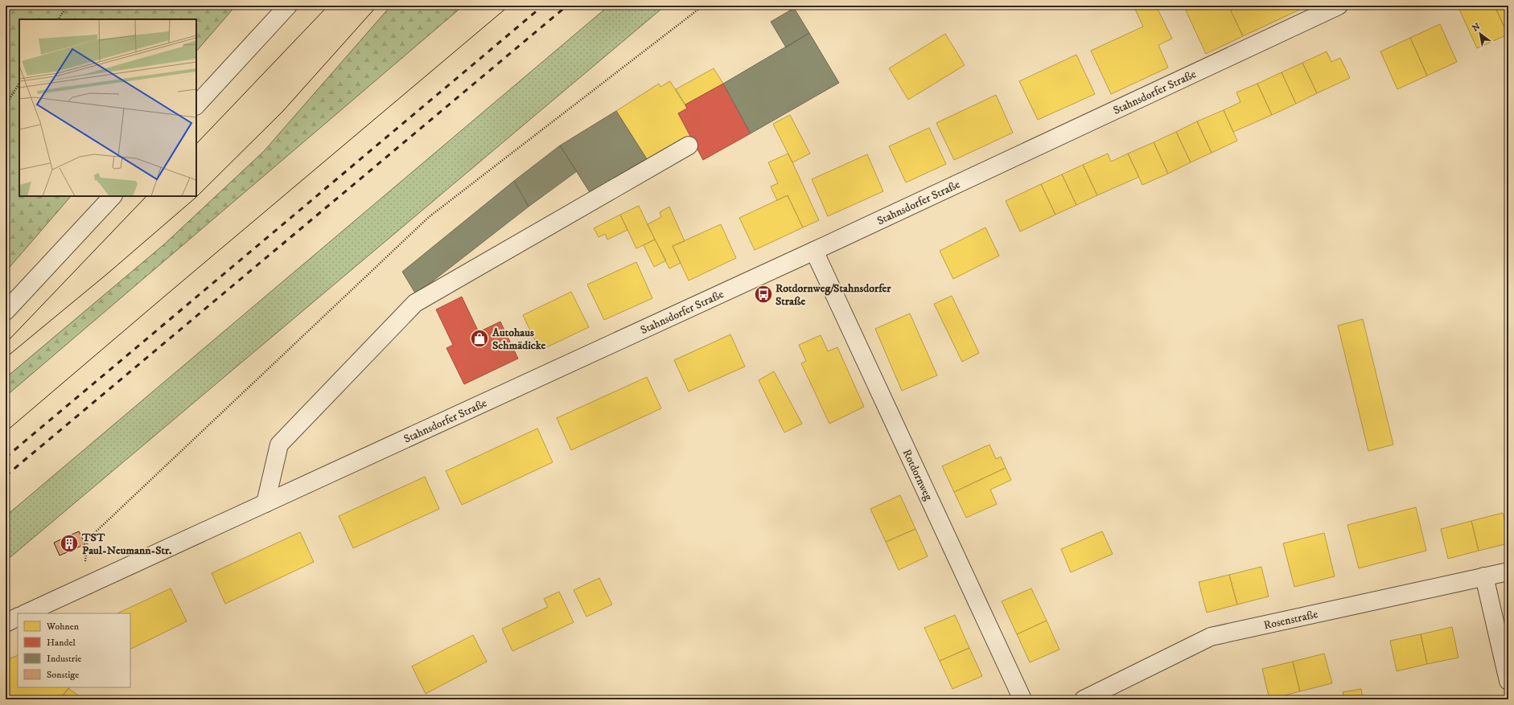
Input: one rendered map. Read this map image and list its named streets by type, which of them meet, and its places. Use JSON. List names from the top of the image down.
{
  "streets": {
    "street": ["Stahnsdorfer Straße", "Rotdornweg", "Rosenstraße"]
  },
  "crossings": [
    ["Stahnsdorfer Straße", "Rotdornweg"]
  ],
  "places": {
    "bus stop": ["Rotdornweg/Stahnsdorfer Straße"],
    "shop": ["Autohaus Schmädicke"],
    "building": ["TST Paul-Neumann-Str."]
  },
  "legend": [
    "Wohnen",
    "Handel",
    "Industrie",
    "Sonstige"
  ],
  "north": "top left"
}
